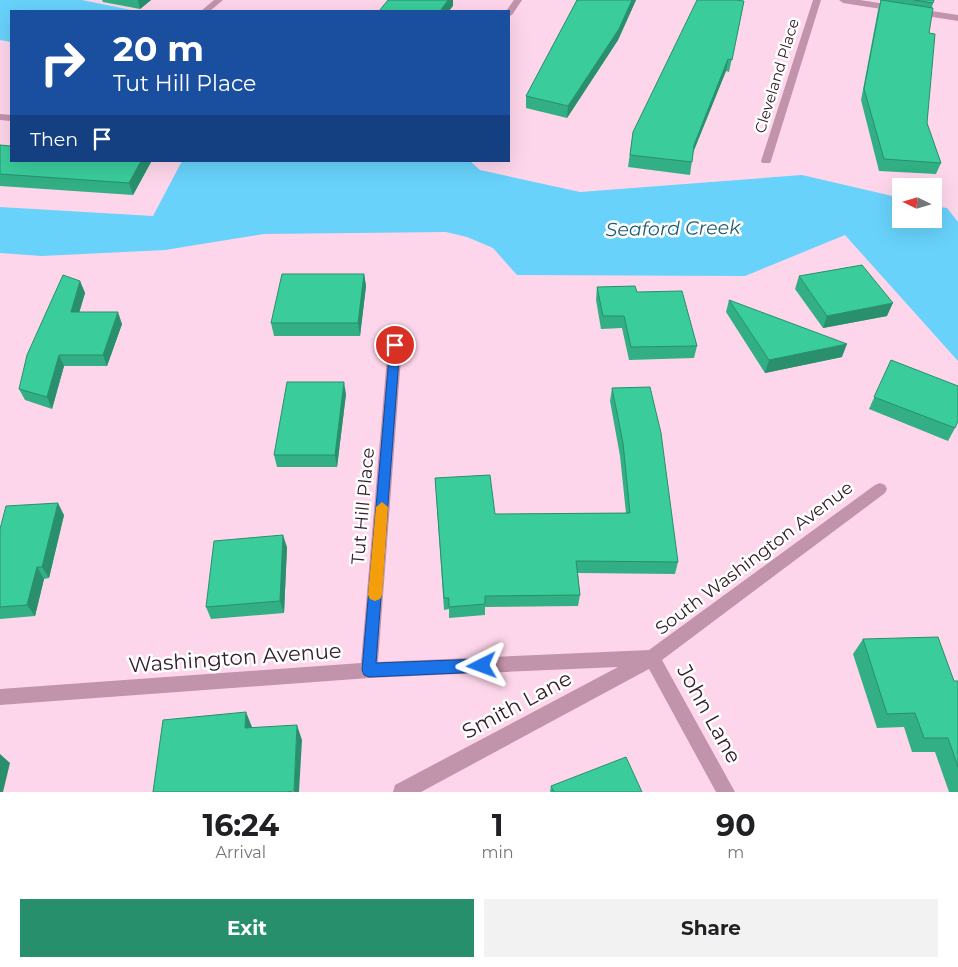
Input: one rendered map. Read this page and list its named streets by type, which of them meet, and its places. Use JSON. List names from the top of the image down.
{
  "streets": {
    "street": [
      "Cleveland Place",
      "Tut Hill Place",
      "South Washington Avenue",
      "Washington Avenue",
      "Smith Lane",
      "John Lane"
    ]
  },
  "crossings": [
    ["Tut Hill Place", "Washington Avenue"],
    ["South Washington Avenue", "Washington Avenue"],
    ["South Washington Avenue", "Smith Lane"],
    ["South Washington Avenue", "John Lane"],
    ["Washington Avenue", "Smith Lane"],
    ["Washington Avenue", "John Lane"],
    ["Smith Lane", "John Lane"]
  ],
  "water": ["Seaford Creek"],
  "north": "left",
  "page": {
    "turn": ["20 m", "Tut Hill Place"],
    "then": "Then",
    "eta": [
      "16:24",
      "Arrival",
      "1",
      "min",
      "90",
      "m"
    ],
    "buttons": ["Exit", "Share"]
  }
}
